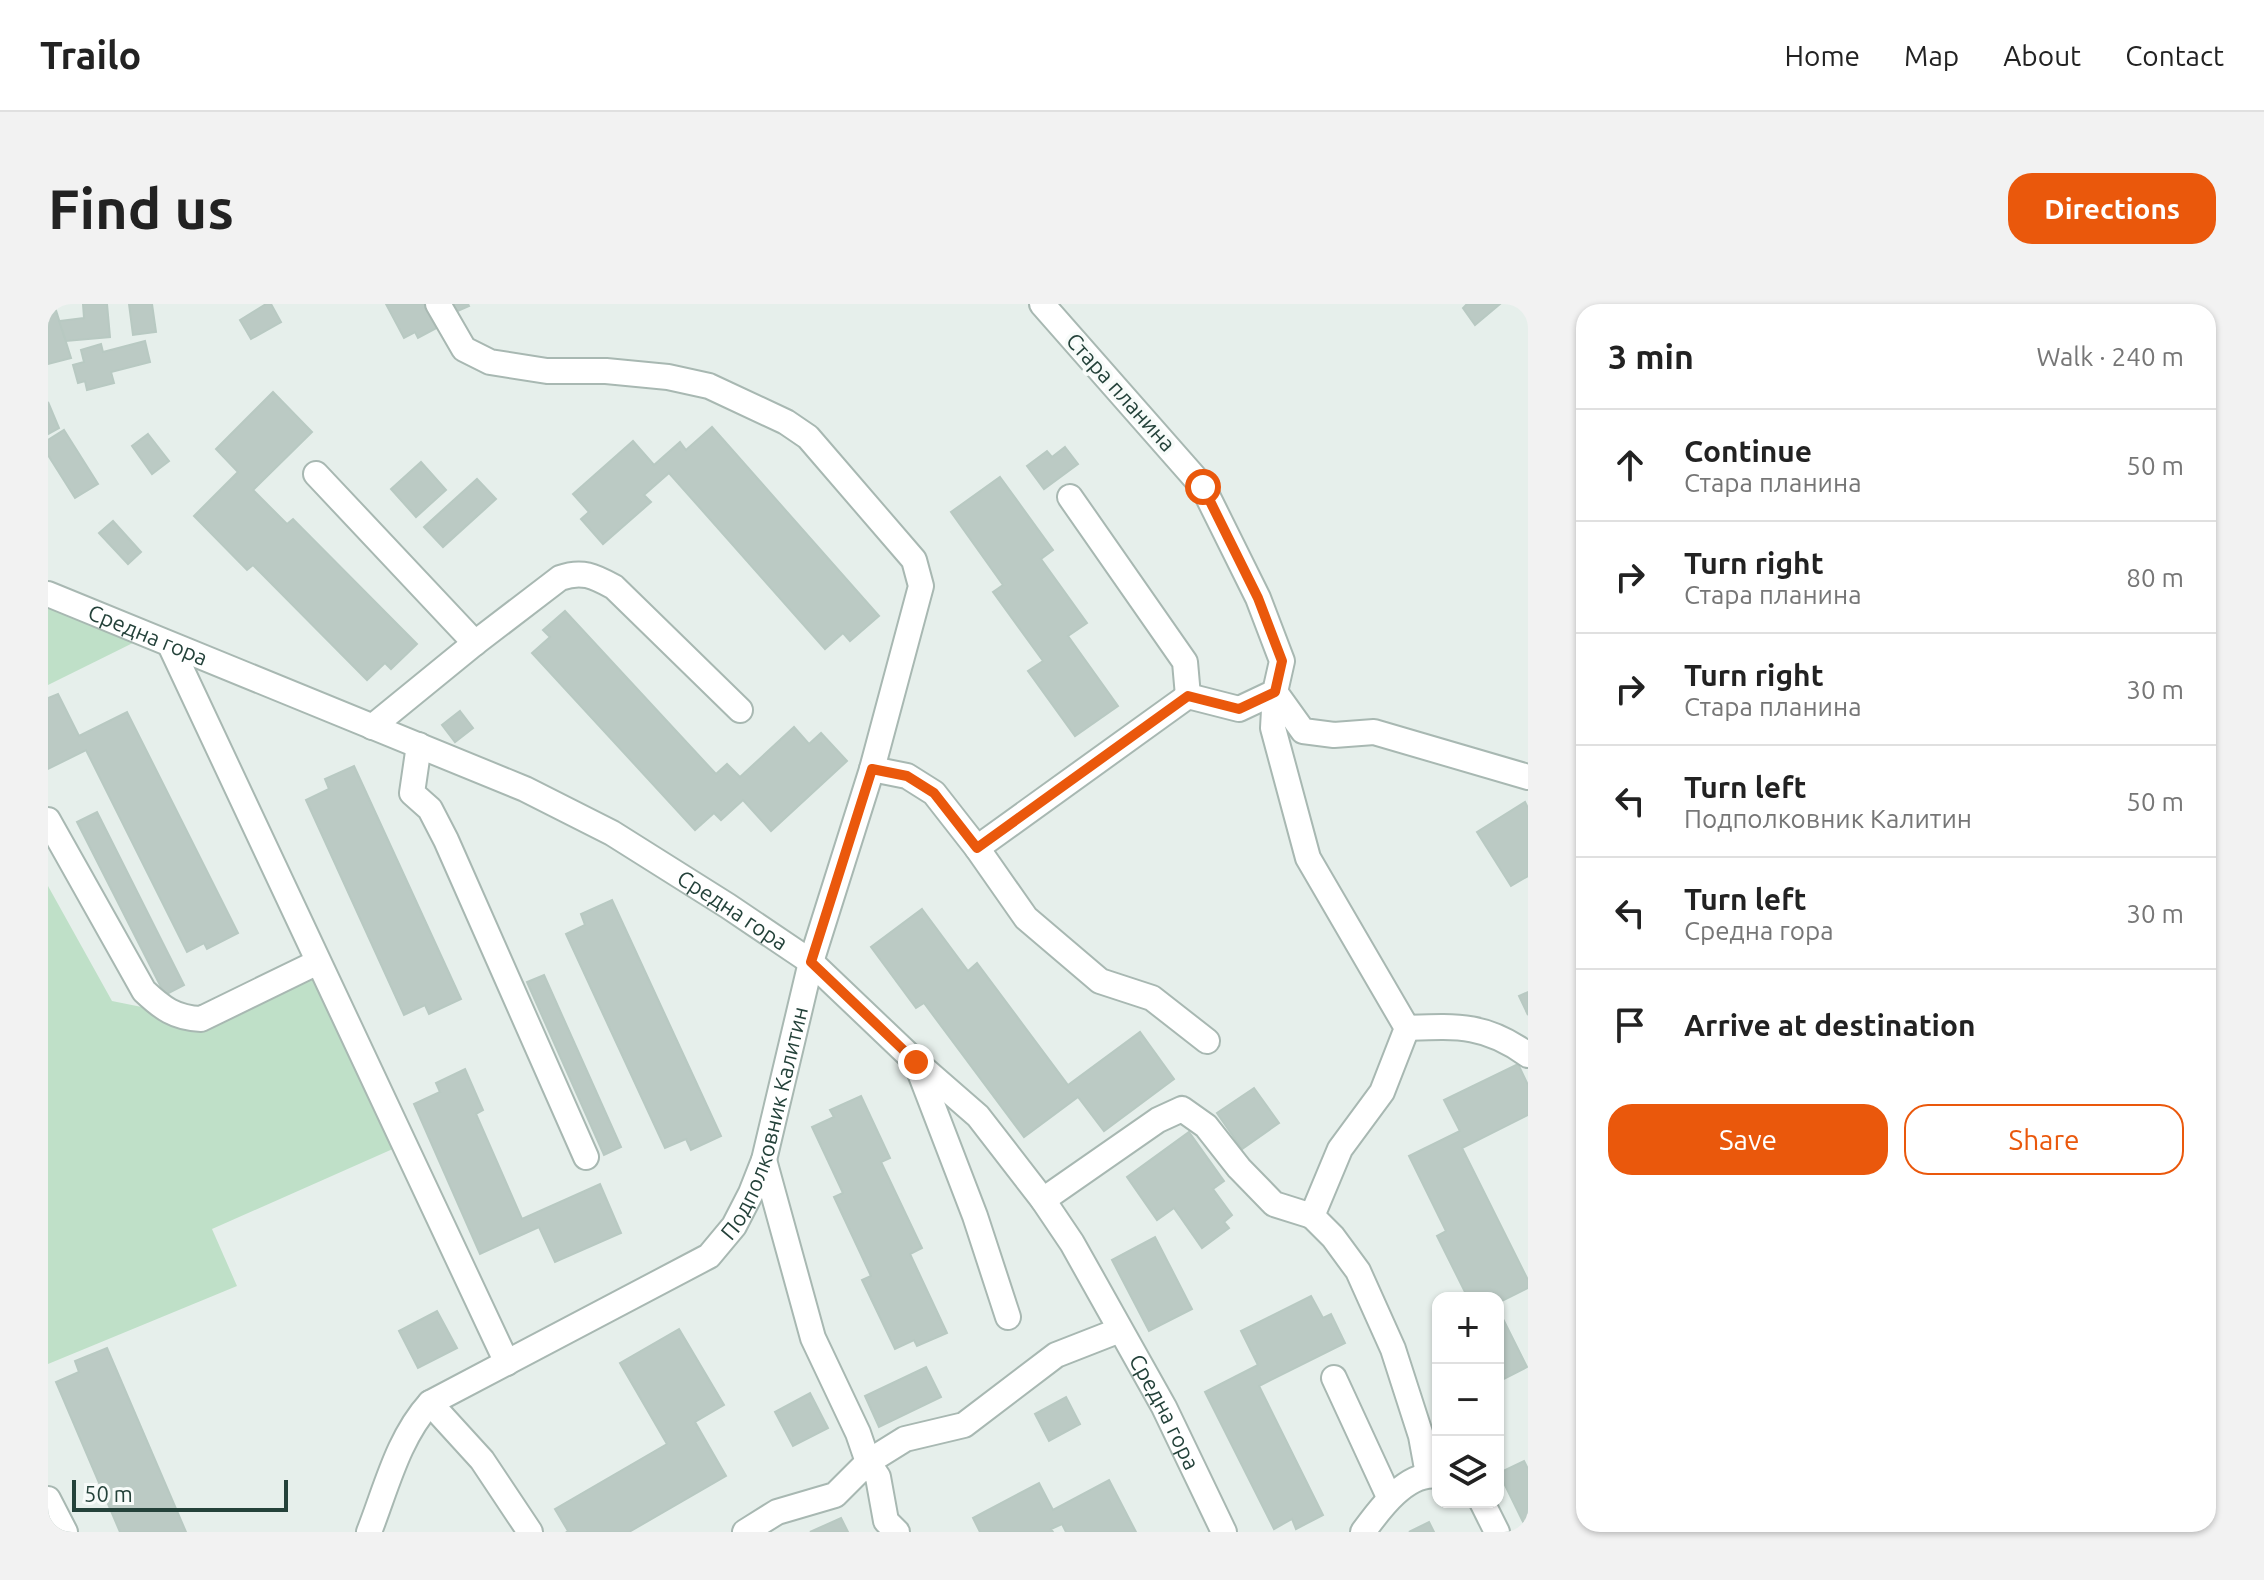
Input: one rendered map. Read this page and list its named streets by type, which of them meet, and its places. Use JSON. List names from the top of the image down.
{
  "streets": {
    "street": ["Стара планина", "Средна гора", "Подполковник Калитин"]
  },
  "crossings": [
    ["Средна гора", "Подполковник Калитин"]
  ],
  "scale_bar": "50 m",
  "page": {
    "header": "Trailo",
    "nav": [
      "Home",
      "Map",
      "About",
      "Contact"
    ],
    "buttons": [
      "Directions",
      ["Save", "Share"]
    ],
    "title": "Find us",
    "heading": ["3 min", "Walk · 240 m"],
    "list": [
      ["Continue", "Стара планина", "50 m"],
      ["Turn right", "Стара планина", "80 m"],
      ["Turn right", "Стара планина", "30 m"],
      ["Turn left", "Подполковник Калитин", "50 m"],
      ["Turn left", "Средна гора", "30 m"],
      "Arrive at destination"
    ],
    "map_buttons": ["+", "−"],
    "scale": "50 m"
  }
}
